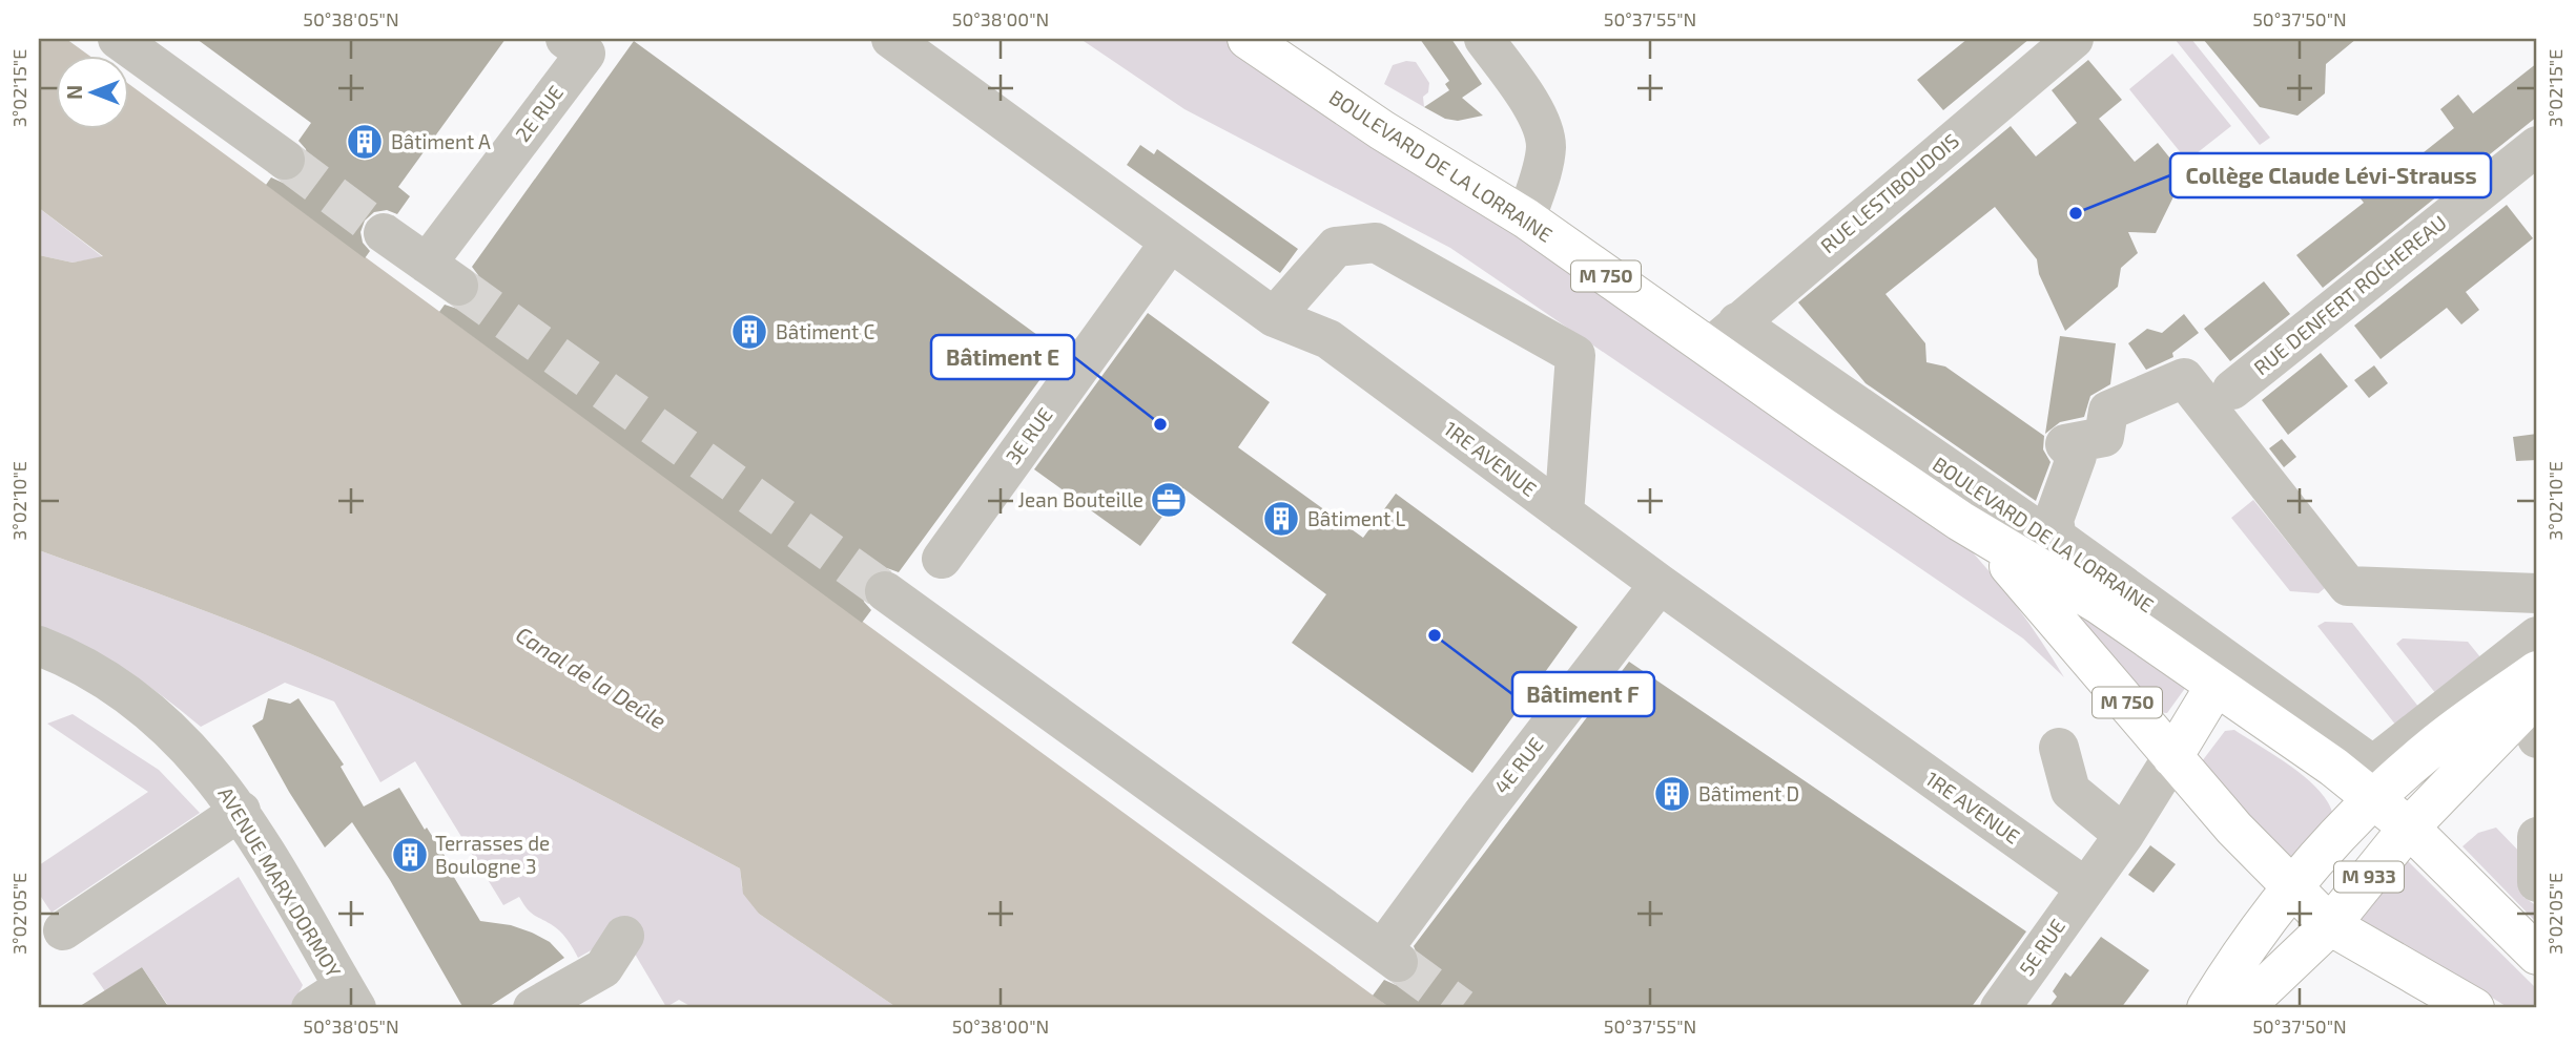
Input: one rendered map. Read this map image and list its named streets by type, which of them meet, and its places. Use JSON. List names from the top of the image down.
{
  "streets": {
    "main road": ["BOULEVARD DE LA LORRAINE", "M 750", "M 933"],
    "street": [
      "2E RUE",
      "RUE LESTIBOUDOIS",
      "RUE DENFERT ROCHEREAU",
      "3E RUE",
      "1RE AVENUE",
      "4E RUE",
      "AVENUE MARX DORMOY",
      "5E RUE"
    ]
  },
  "crossings": [
    ["BOULEVARD DE LA LORRAINE", "RUE LESTIBOUDOIS"],
    ["BOULEVARD DE LA LORRAINE", "M 750"],
    ["BOULEVARD DE LA LORRAINE", "M 933"],
    ["BOULEVARD DE LA LORRAINE", "5E RUE"],
    ["M 750", "M 933"],
    ["3E RUE", "1RE AVENUE"],
    ["1RE AVENUE", "4E RUE"],
    ["1RE AVENUE", "5E RUE"]
  ],
  "water": ["Canal de la Deûle"],
  "places": {
    "building": [
      "Bâtiment A",
      "Bâtiment C",
      "Bâtiment L",
      "Bâtiment D",
      "Terrasses de Boulogne 3"
    ],
    "other": ["Collège Claude Lévi-Strauss", "Bâtiment E", "Bâtiment F"],
    "office": ["Jean Bouteille"]
  },
  "north": "left",
  "coordinates": [
    "50°38'05\"N",
    "50°38'00\"N",
    "50°37'55\"N",
    "50°37'50\"N",
    "3°02'15\"E",
    "3°02'10\"E",
    "3°02'05\"E"
  ]
}
